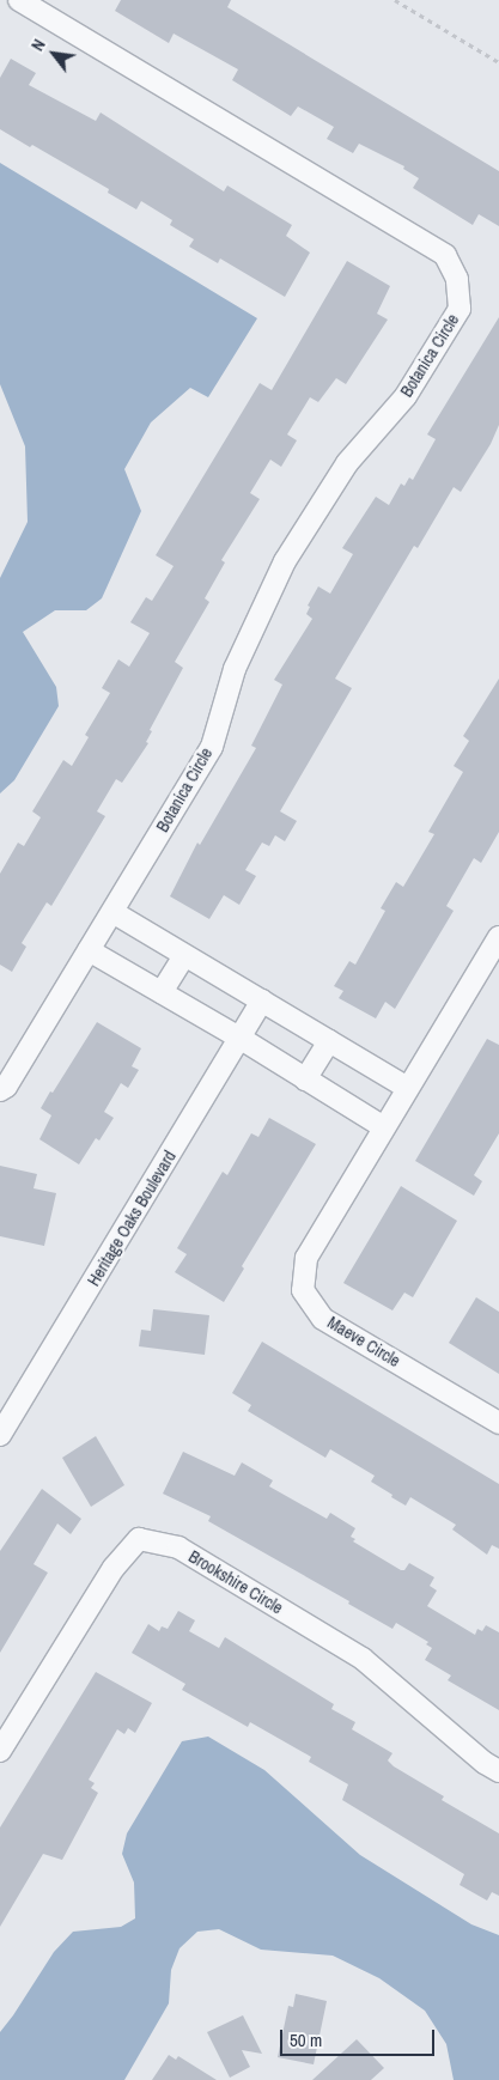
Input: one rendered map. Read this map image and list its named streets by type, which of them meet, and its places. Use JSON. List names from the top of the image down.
{
  "streets": {
    "street": [
      "Botanica Circle",
      "Heritage Oaks Boulevard",
      "Maeve Circle",
      "Brookshire Circle"
    ]
  },
  "scale_bar": "50 m",
  "north": "top left"
}
